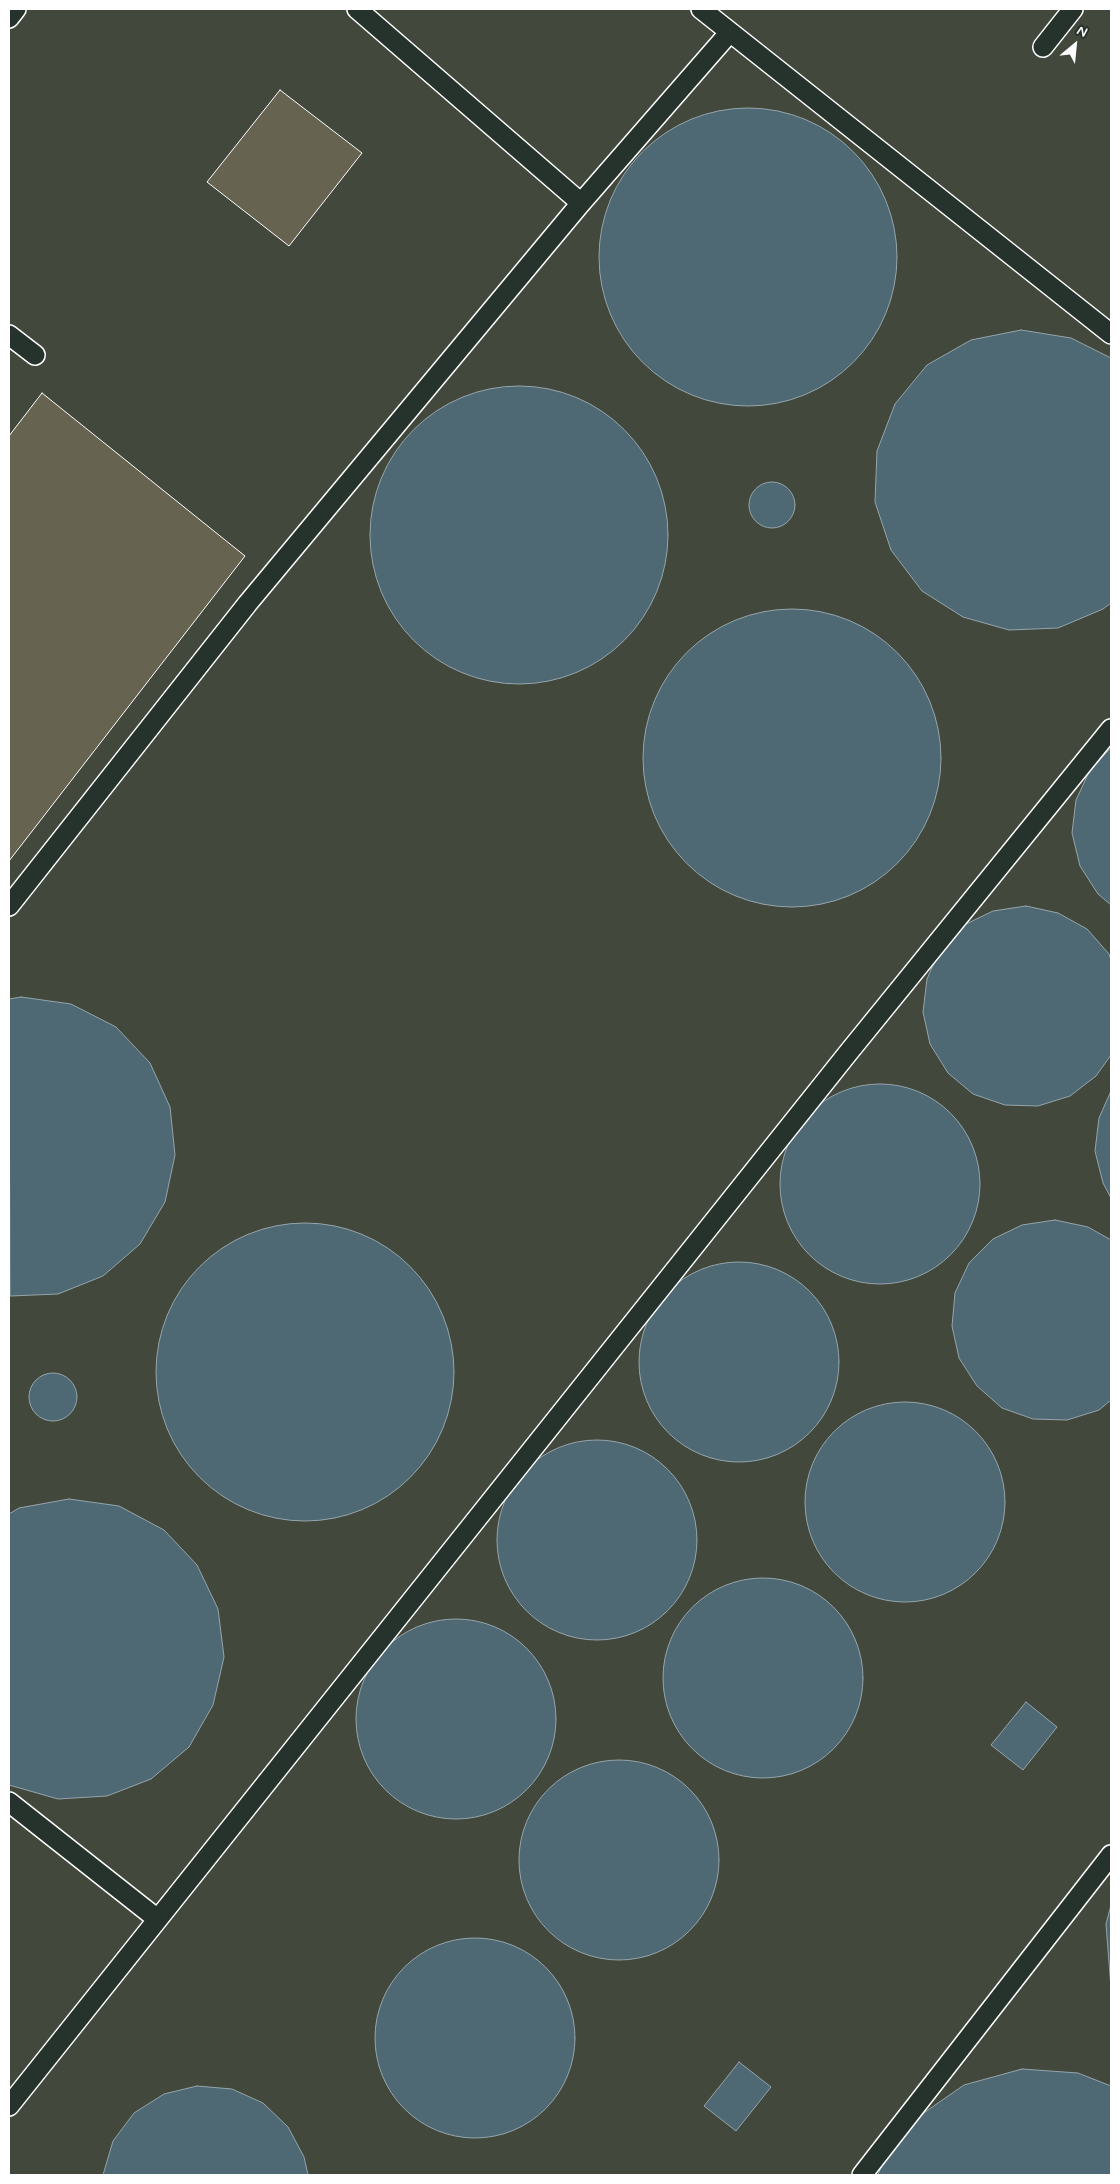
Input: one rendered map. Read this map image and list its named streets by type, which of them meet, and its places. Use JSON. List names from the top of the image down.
{
  "north": "top right"
}
